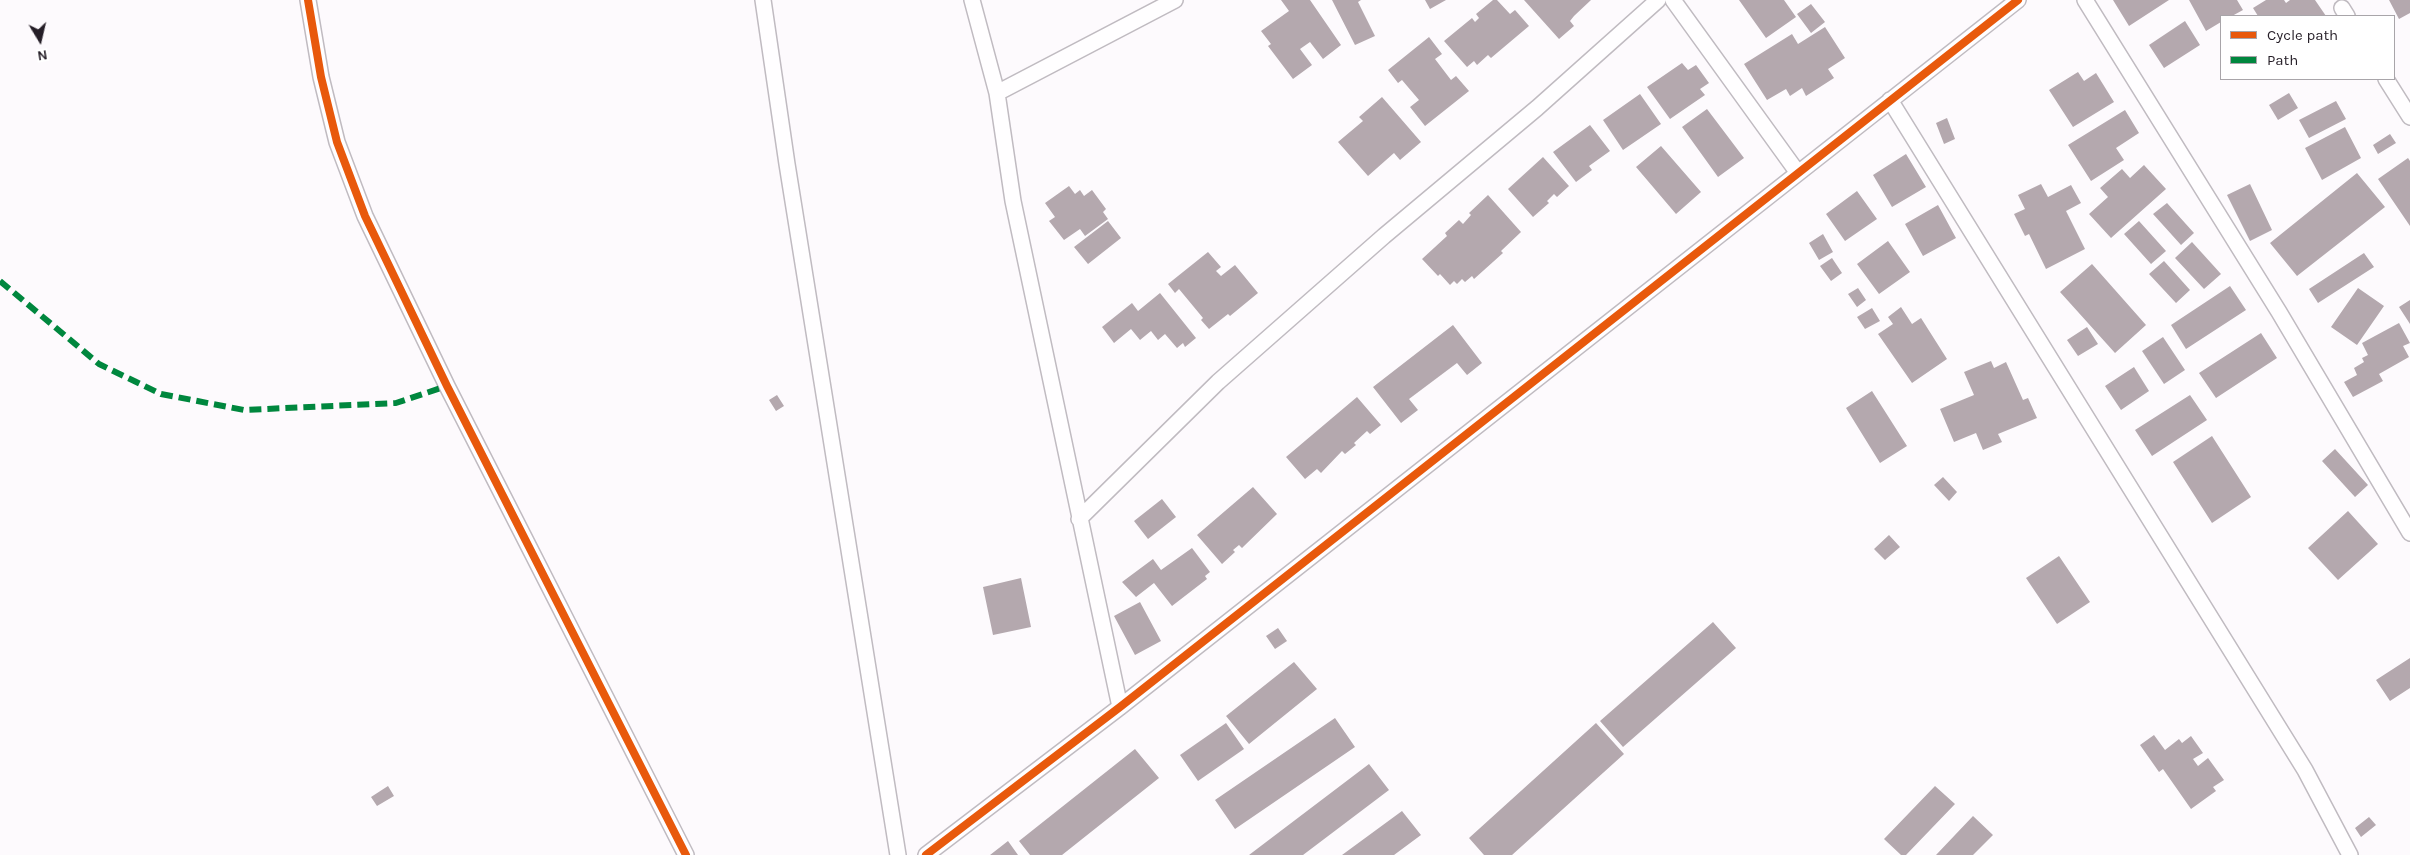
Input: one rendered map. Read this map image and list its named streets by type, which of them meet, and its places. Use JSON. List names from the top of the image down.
{
  "legend": ["Cycle path", "Path"],
  "north": "bottom"
}
